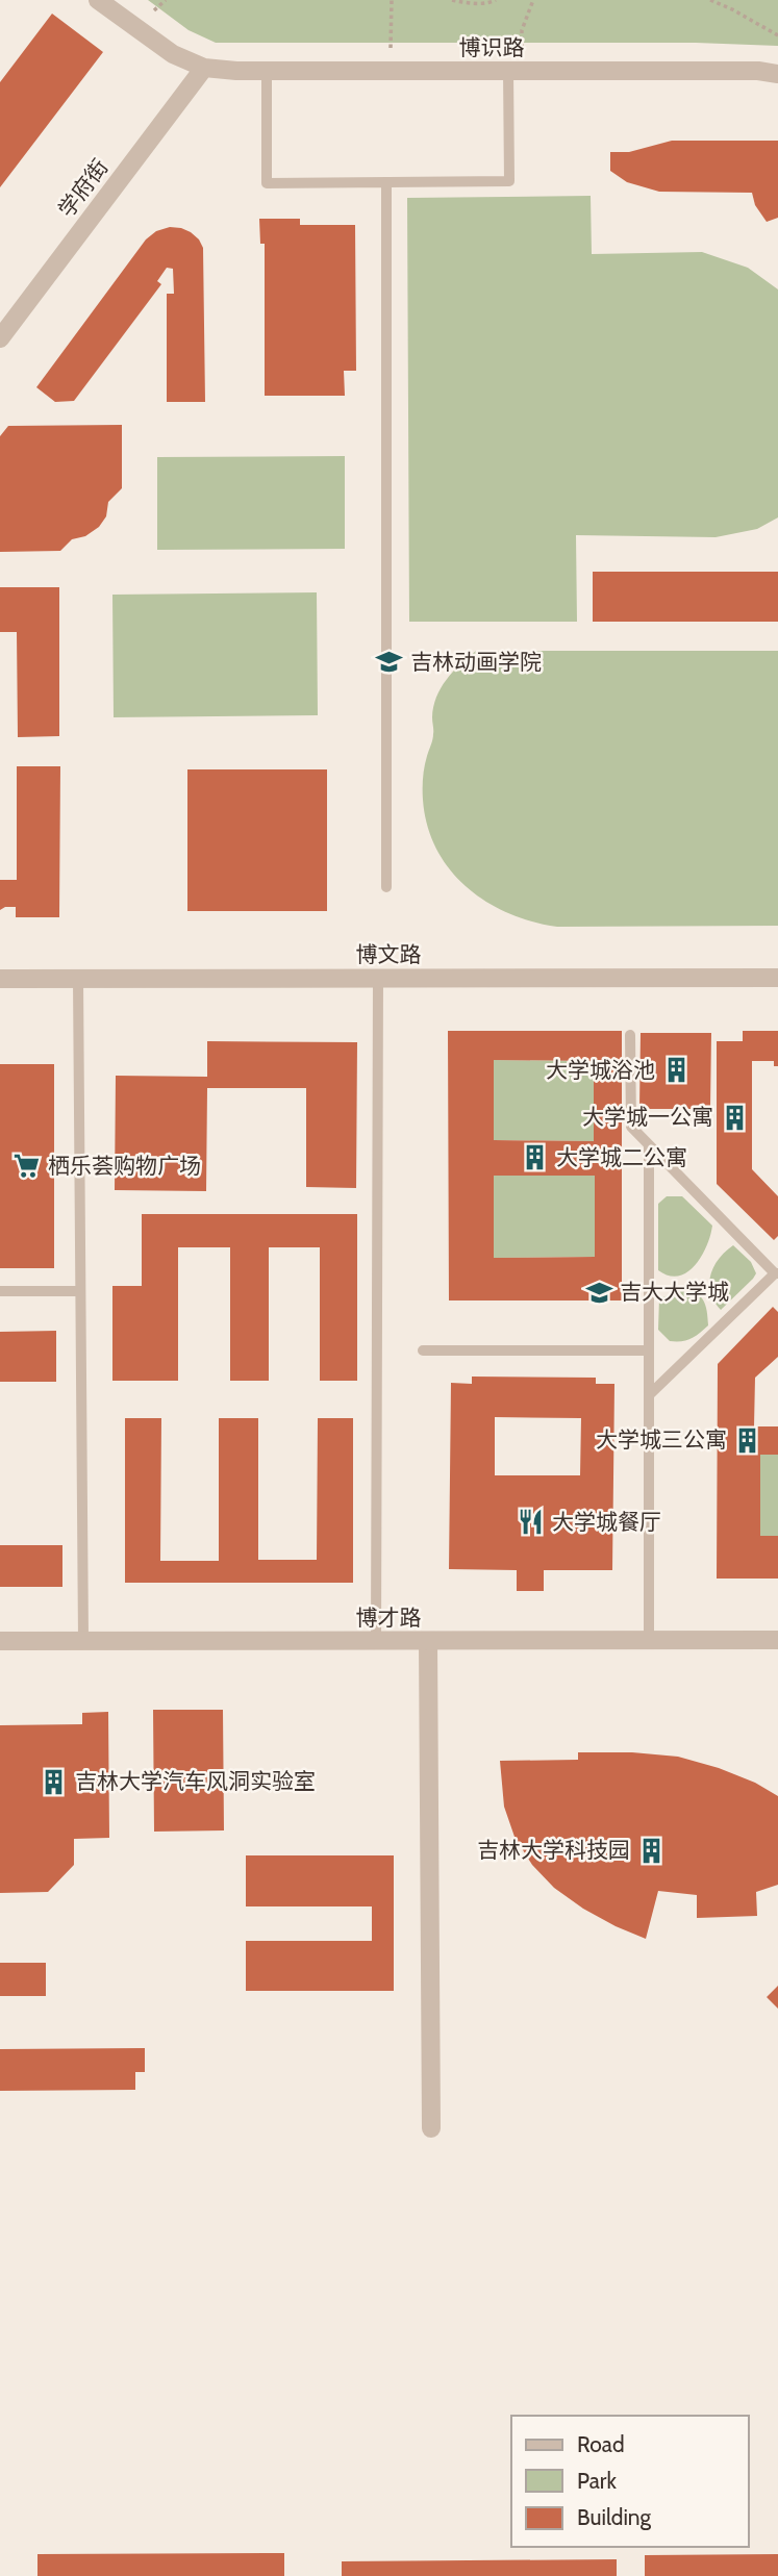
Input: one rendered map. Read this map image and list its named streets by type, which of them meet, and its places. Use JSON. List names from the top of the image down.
{
  "streets": {
    "street": [
      "博识路",
      "学府街",
      "博文路",
      "博才路"
    ]
  },
  "crossings": [
    ["博识路", "学府街"]
  ],
  "places": {
    "school or university": ["吉林动画学院", "吉大大学城"],
    "building": [
      "大学城浴池",
      "大学城一公寓",
      "大学城二公寓",
      "大学城三公寓",
      "吉林大学汽车风洞实验室",
      "吉林大学科技园"
    ],
    "supermarket": ["栖乐荟购物广场"],
    "restaurant": ["大学城餐厅"]
  },
  "legend": ["Road", "Park", "Building"]
}
